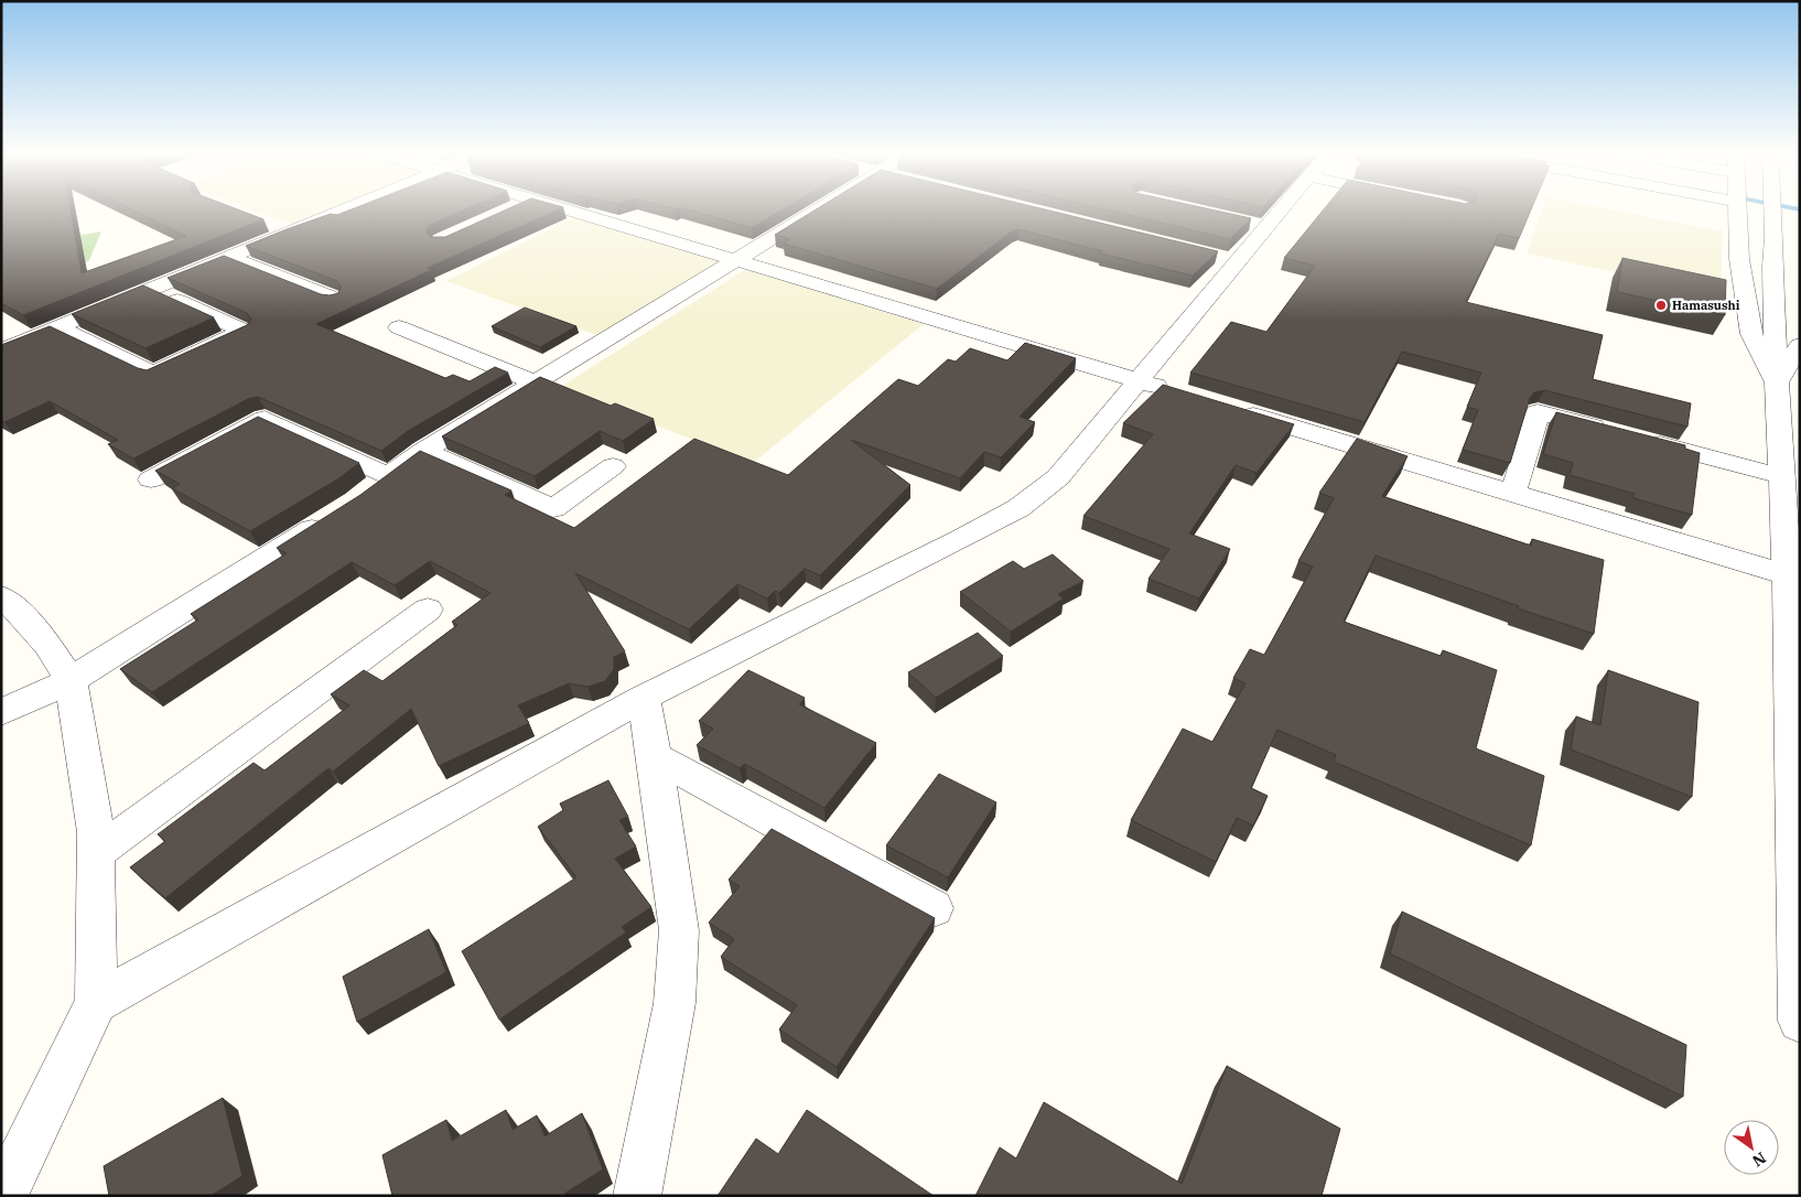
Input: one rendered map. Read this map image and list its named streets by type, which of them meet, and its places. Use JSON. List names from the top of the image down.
{
  "places": ["Hamasushi"],
  "north": "bottom right"
}
